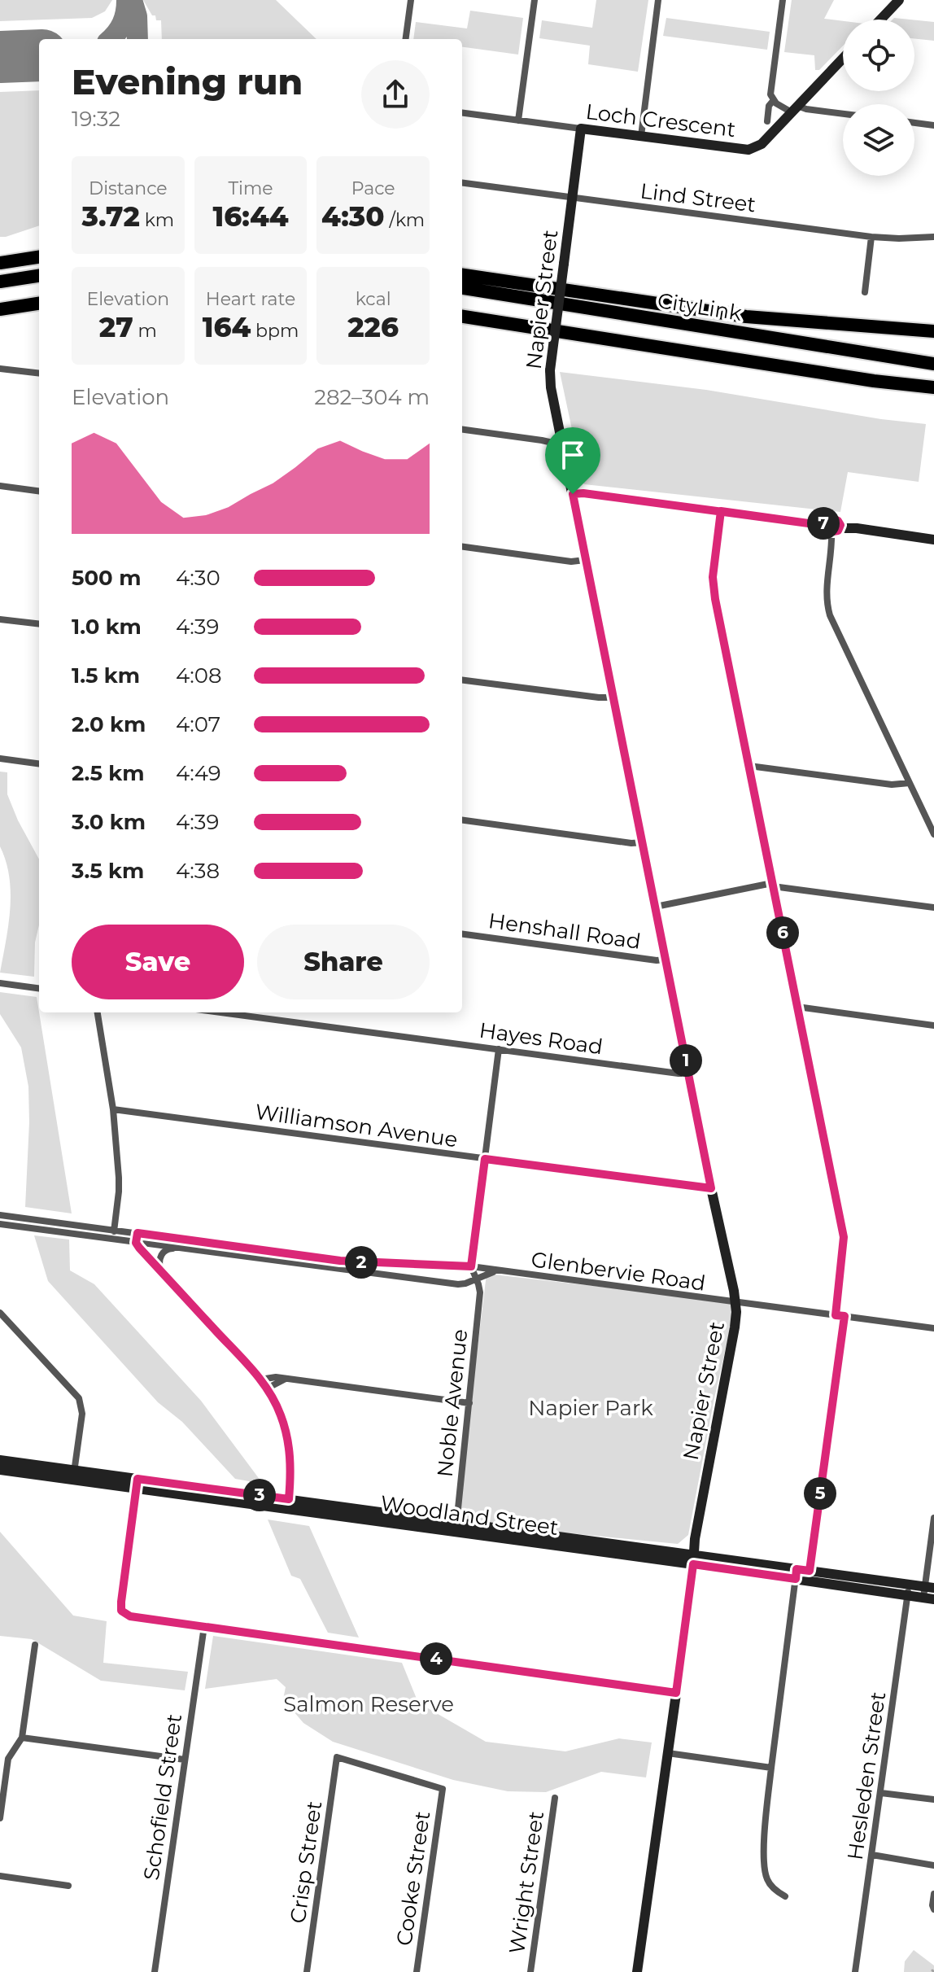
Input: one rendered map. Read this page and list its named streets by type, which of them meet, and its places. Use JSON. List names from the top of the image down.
{
  "streets": {
    "highway": ["CityLink"],
    "street": [
      "Loch Crescent",
      "Lind Street",
      "Napier Street",
      "Henshall Road",
      "Hayes Road",
      "Williamson Avenue",
      "Glenbervie Road",
      "Noble Avenue",
      "Woodland Street",
      "Hesleden Street",
      "Schofield Street",
      "Crisp Street",
      "Cooke Street",
      "Wright Street"
    ]
  },
  "crossings": [
    ["Loch Crescent", "Napier Street"],
    ["Lind Street", "Napier Street"],
    ["Napier Street", "Henshall Road"],
    ["Napier Street", "Hayes Road"],
    ["Napier Street", "Williamson Avenue"],
    ["Napier Street", "Glenbervie Road"],
    ["Napier Street", "Woodland Street"],
    ["Glenbervie Road", "Noble Avenue"],
    ["Noble Avenue", "Woodland Street"],
    ["Woodland Street", "Hesleden Street"],
    ["Crisp Street", "Cooke Street"]
  ],
  "parks": ["Napier Park", "Salmon Reserve"],
  "page": {
    "heading": ["Evening run", "19:32"],
    "stats": [
      ["Distance", "3.72 km"],
      ["Time", "16:44"],
      ["Pace", "4:30 /km"],
      ["Elevation", "27 m"],
      ["Heart rate", "164 bpm"],
      ["kcal", "226"]
    ],
    "chart": ["Elevation", "282–304 m"],
    "pins": [
      "7",
      "6",
      "1",
      "2",
      "5",
      "3",
      "4"
    ],
    "list": [
      {
        "name": "500 m",
        "note": "4:30"
      },
      {
        "name": "1.0 km",
        "note": "4:39"
      },
      {
        "name": "1.5 km",
        "note": "4:08"
      },
      {
        "name": "2.0 km",
        "note": "4:07"
      },
      {
        "name": "2.5 km",
        "note": "4:49"
      },
      {
        "name": "3.0 km",
        "note": "4:39"
      },
      {
        "name": "3.5 km",
        "note": "4:38"
      }
    ],
    "buttons": ["Save", "Share"]
  }
}
